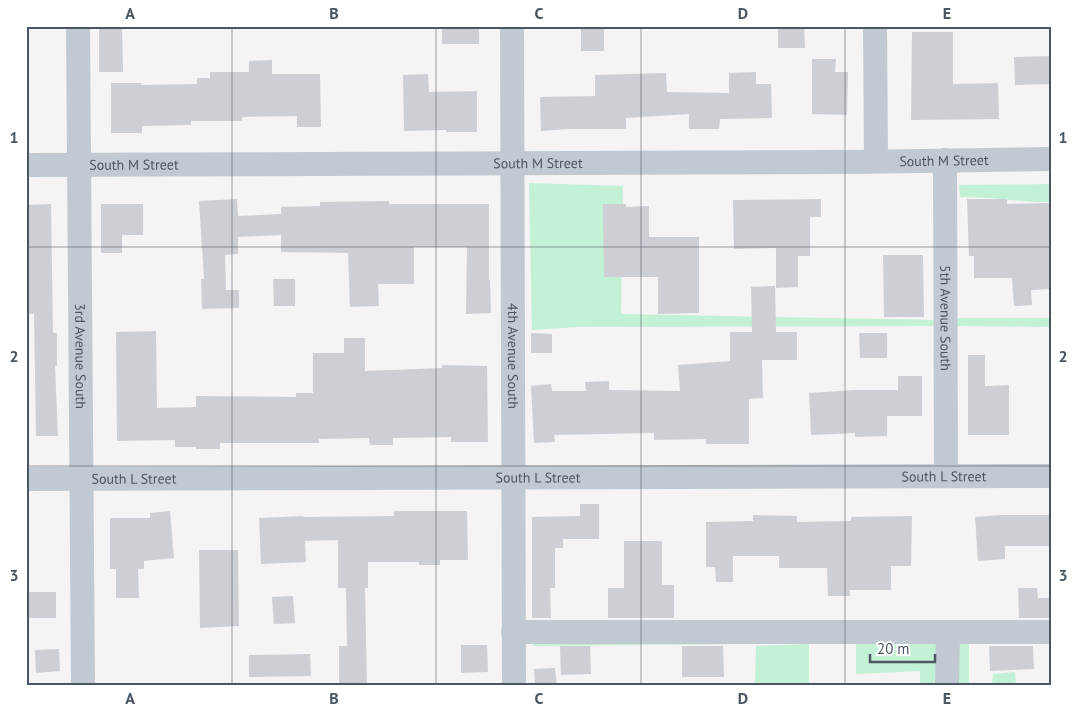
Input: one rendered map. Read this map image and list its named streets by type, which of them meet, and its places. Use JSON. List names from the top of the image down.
{
  "streets": {
    "street": [
      "South M Street",
      "5th Avenue South",
      "3rd Avenue South",
      "4th Avenue South",
      "South L Street"
    ]
  },
  "crossings": [
    ["South M Street", "5th Avenue South"],
    ["South M Street", "3rd Avenue South"],
    ["South M Street", "4th Avenue South"],
    ["5th Avenue South", "South L Street"],
    ["3rd Avenue South", "South L Street"],
    ["4th Avenue South", "South L Street"]
  ],
  "scale_bar": "20 m",
  "grid": {
    "columns": [
      "A",
      "B",
      "C",
      "D",
      "E"
    ],
    "rows": ["1", "2", "3"]
  }
}
